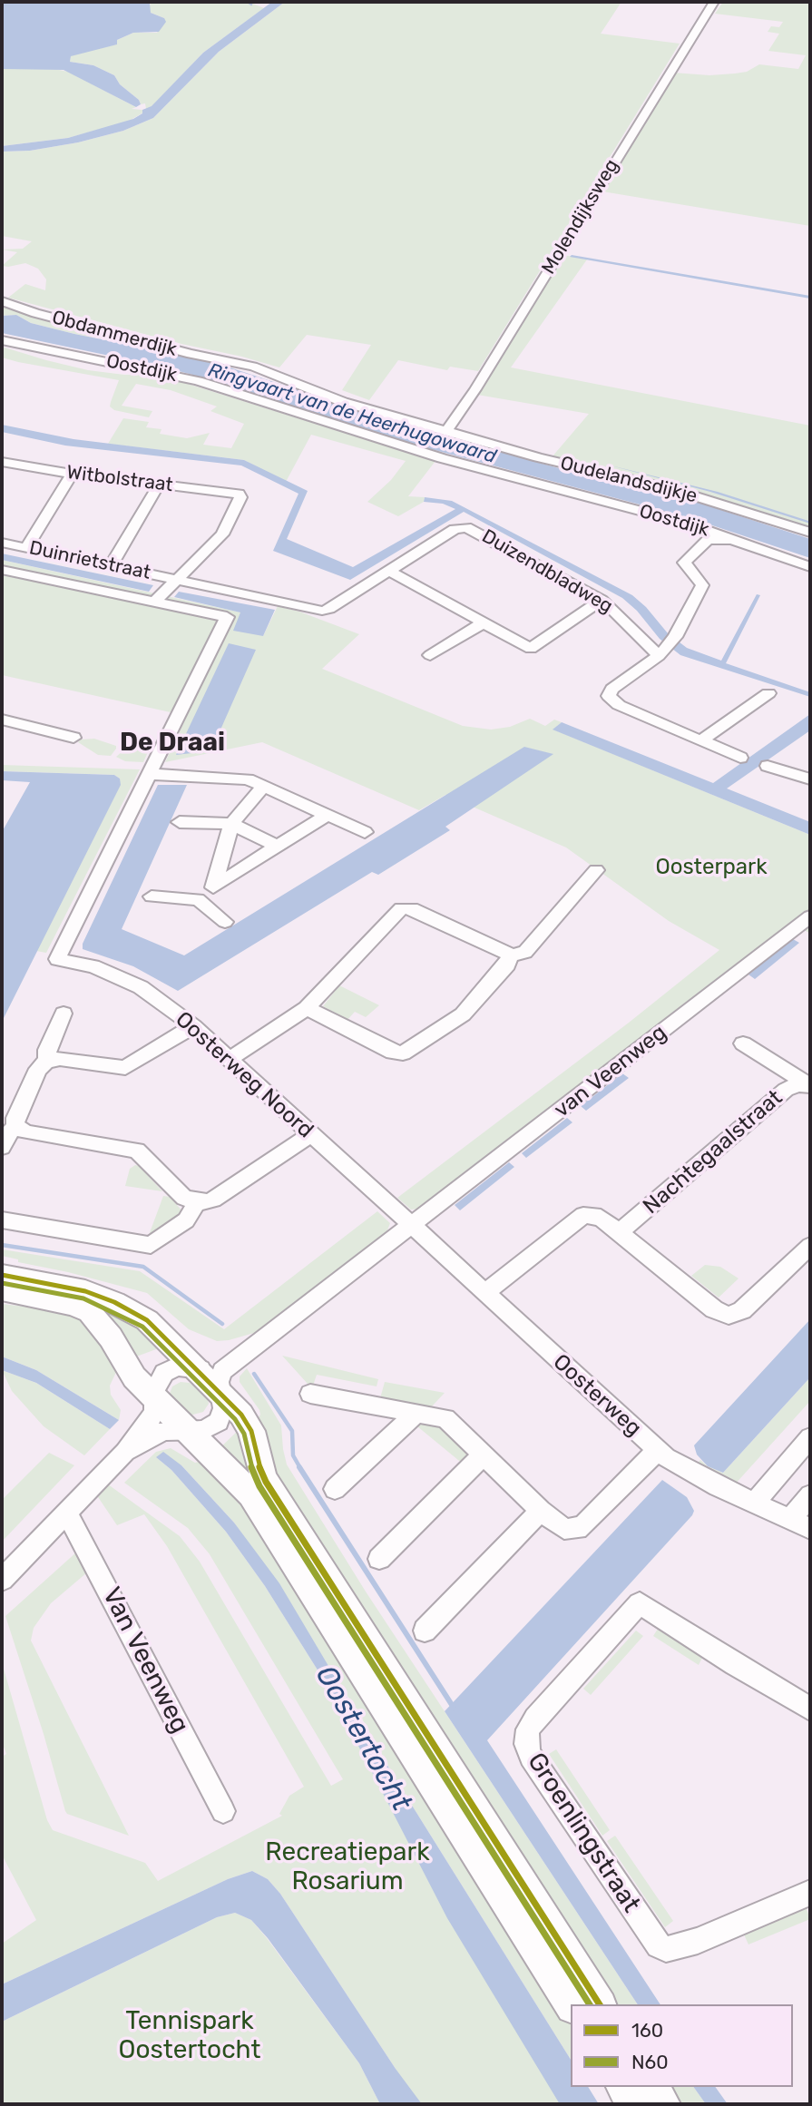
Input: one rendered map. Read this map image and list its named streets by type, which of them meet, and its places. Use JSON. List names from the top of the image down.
{
  "streets": {
    "street": [
      "Molendijksweg",
      "Obdammerdijk",
      "Oostdijk",
      "Witbolstraat",
      "Oudelandsdijkje",
      "Duinrietstraat",
      "Duizendbladweg",
      "van Veenweg",
      "Oosterweg Noord",
      "Nachtegaalstraat",
      "Oosterweg",
      "Van Veenweg",
      "Groenlingstraat"
    ]
  },
  "crossings": [
    ["Molendijksweg", "Obdammerdijk"],
    ["Molendijksweg", "Oudelandsdijkje"],
    ["Obdammerdijk", "Oudelandsdijkje"],
    ["Witbolstraat", "Duinrietstraat"],
    ["Witbolstraat", "Duizendbladweg"],
    ["Duinrietstraat", "Duizendbladweg"],
    ["van Veenweg", "Oosterweg Noord"],
    ["van Veenweg", "Oosterweg"],
    ["Oosterweg Noord", "Oosterweg"],
    ["Nachtegaalstraat", "Oosterweg"]
  ],
  "districts": ["De Draai"],
  "water": ["Ringvaart van de Heerhugowaard", "Oostertocht"],
  "parks": ["Oosterpark", "Recreatiepark Rosarium", "Tennispark Oostertocht"],
  "lines": ["transit line 160", "transit line N60"],
  "legend": ["160", "N60"]
}
